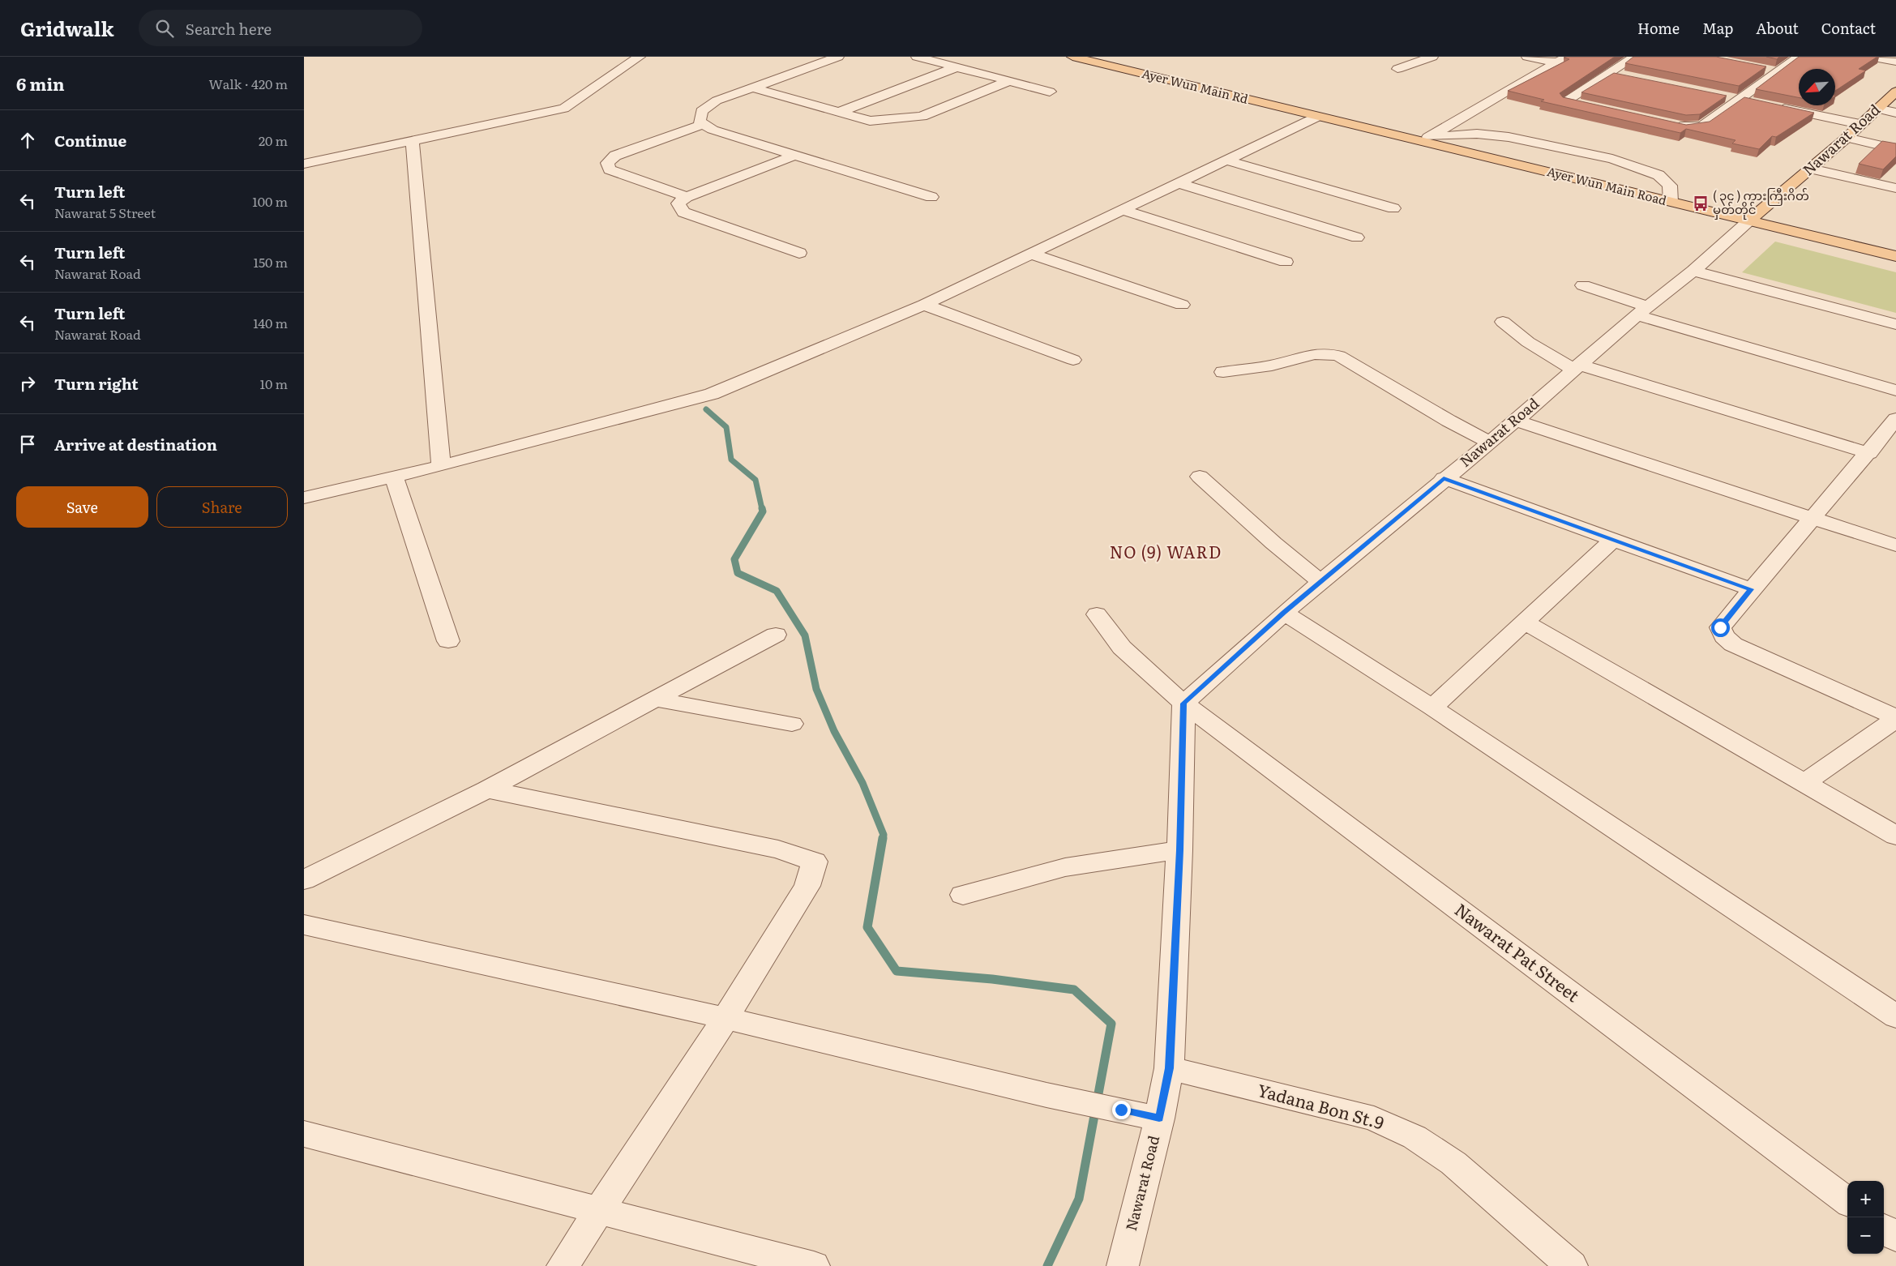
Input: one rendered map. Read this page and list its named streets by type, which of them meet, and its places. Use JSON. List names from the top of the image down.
{
  "streets": {
    "main road": ["Ayer Wun Main Rd", "Nawarat Road", "Ayer Wun Main Road"],
    "street": ["Nawarat Pat Street", "Yadana Bon St.9"]
  },
  "crossings": [
    ["Ayer Wun Main Rd", "Ayer Wun Main Road"],
    ["Nawarat Road", "Ayer Wun Main Road"],
    ["Nawarat Road", "Nawarat Pat Street"],
    ["Nawarat Road", "Yadana Bon St.9"]
  ],
  "districts": ["NO (9) WARD"],
  "places": {
    "bus stop": ["( ၃၄ ) ကားကြီးဂိတ် မှတ်တိုင်"]
  },
  "north": "bottom left",
  "page": {
    "header": "Gridwalk",
    "search": "Search here",
    "nav": [
      "Home",
      "Map",
      "About",
      "Contact"
    ],
    "heading": ["6 min", "Walk · 420 m"],
    "list": [
      ["Continue", "20 m"],
      ["Turn left", "Nawarat 5 Street", "100 m"],
      ["Turn left", "Nawarat Road", "150 m"],
      ["Turn left", "Nawarat Road", "140 m"],
      ["Turn right", "10 m"],
      "Arrive at destination"
    ],
    "buttons": ["Save", "Share"],
    "map_buttons": ["+", "−"]
  }
}
